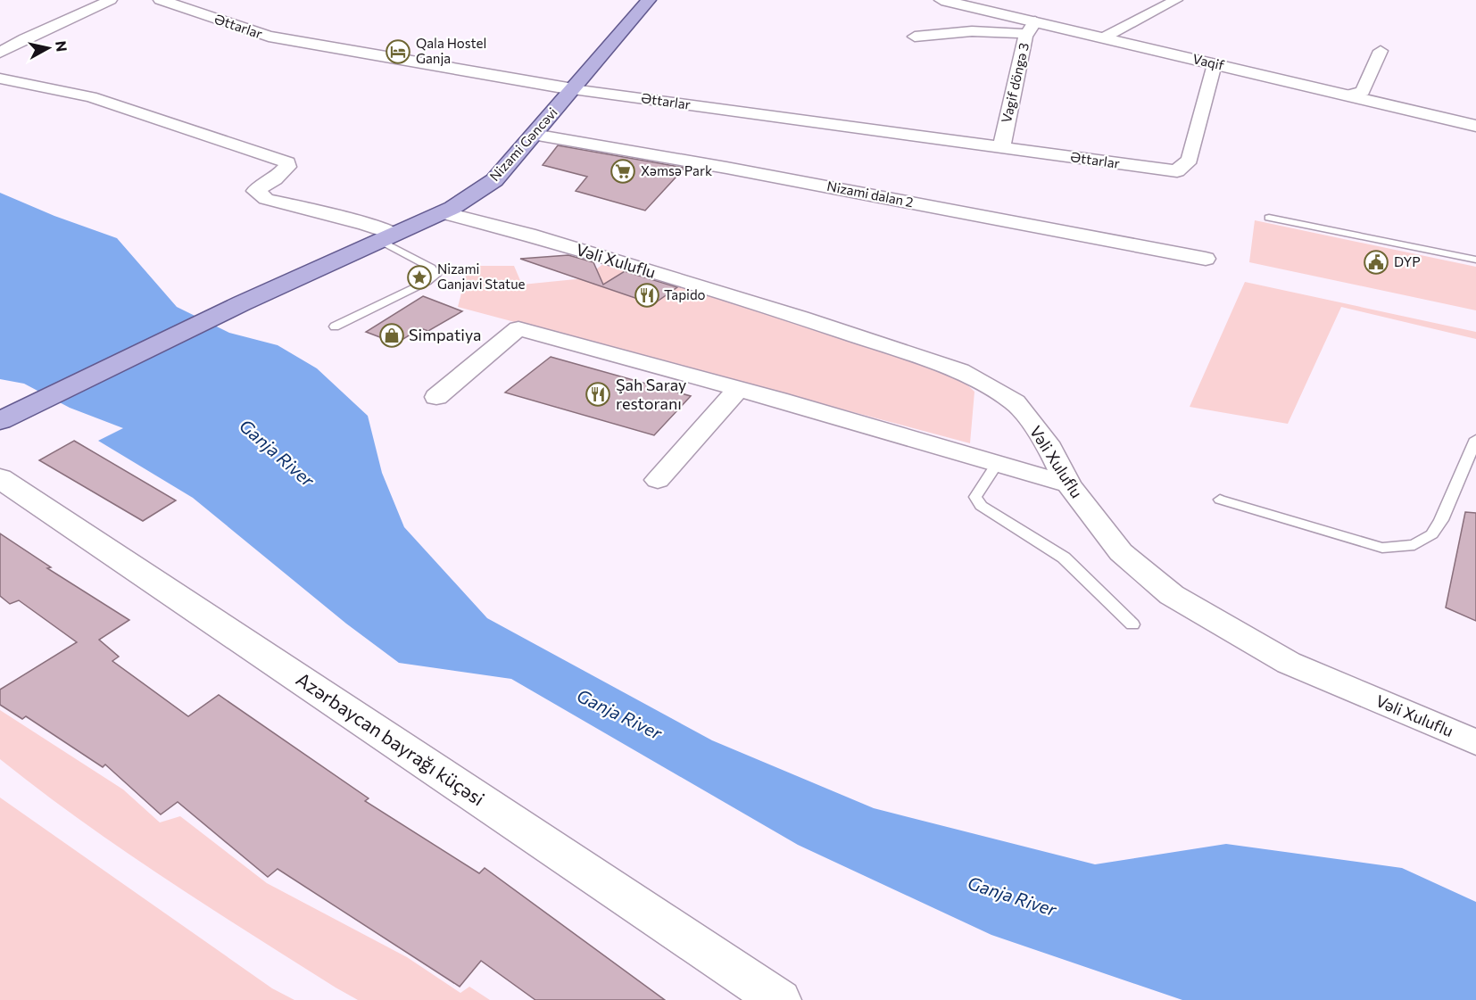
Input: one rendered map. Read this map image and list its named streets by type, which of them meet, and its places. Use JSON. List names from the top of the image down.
{
  "streets": {
    "main road": ["Nizami Gəncəvi"],
    "street": [
      "Əttarlar",
      "Vaqif",
      "Vagif döngə 3",
      "Nizami dalan 2",
      "Vəli Xuluflu",
      "Azərbaycan bayrağı küçəsi"
    ]
  },
  "crossings": [
    ["Əttarlar", "Vaqif"],
    ["Əttarlar", "Vagif döngə 3"],
    ["Əttarlar", "Nizami Gəncəvi"],
    ["Vaqif", "Vagif döngə 3"],
    ["Nizami Gəncəvi", "Nizami dalan 2"],
    ["Nizami Gəncəvi", "Vəli Xuluflu"]
  ],
  "water": ["Ganja River"],
  "places": {
    "hotel": ["Qala Hostel Ganja"],
    "supermarket": ["Xəmsə Park"],
    "public building": ["DYP"],
    "place": ["Nizami Ganjavi Statue"],
    "restaurant": ["Tapido", "Şah Saray restoranı"],
    "shop": ["Simpatiya"]
  },
  "north": "right"
}
